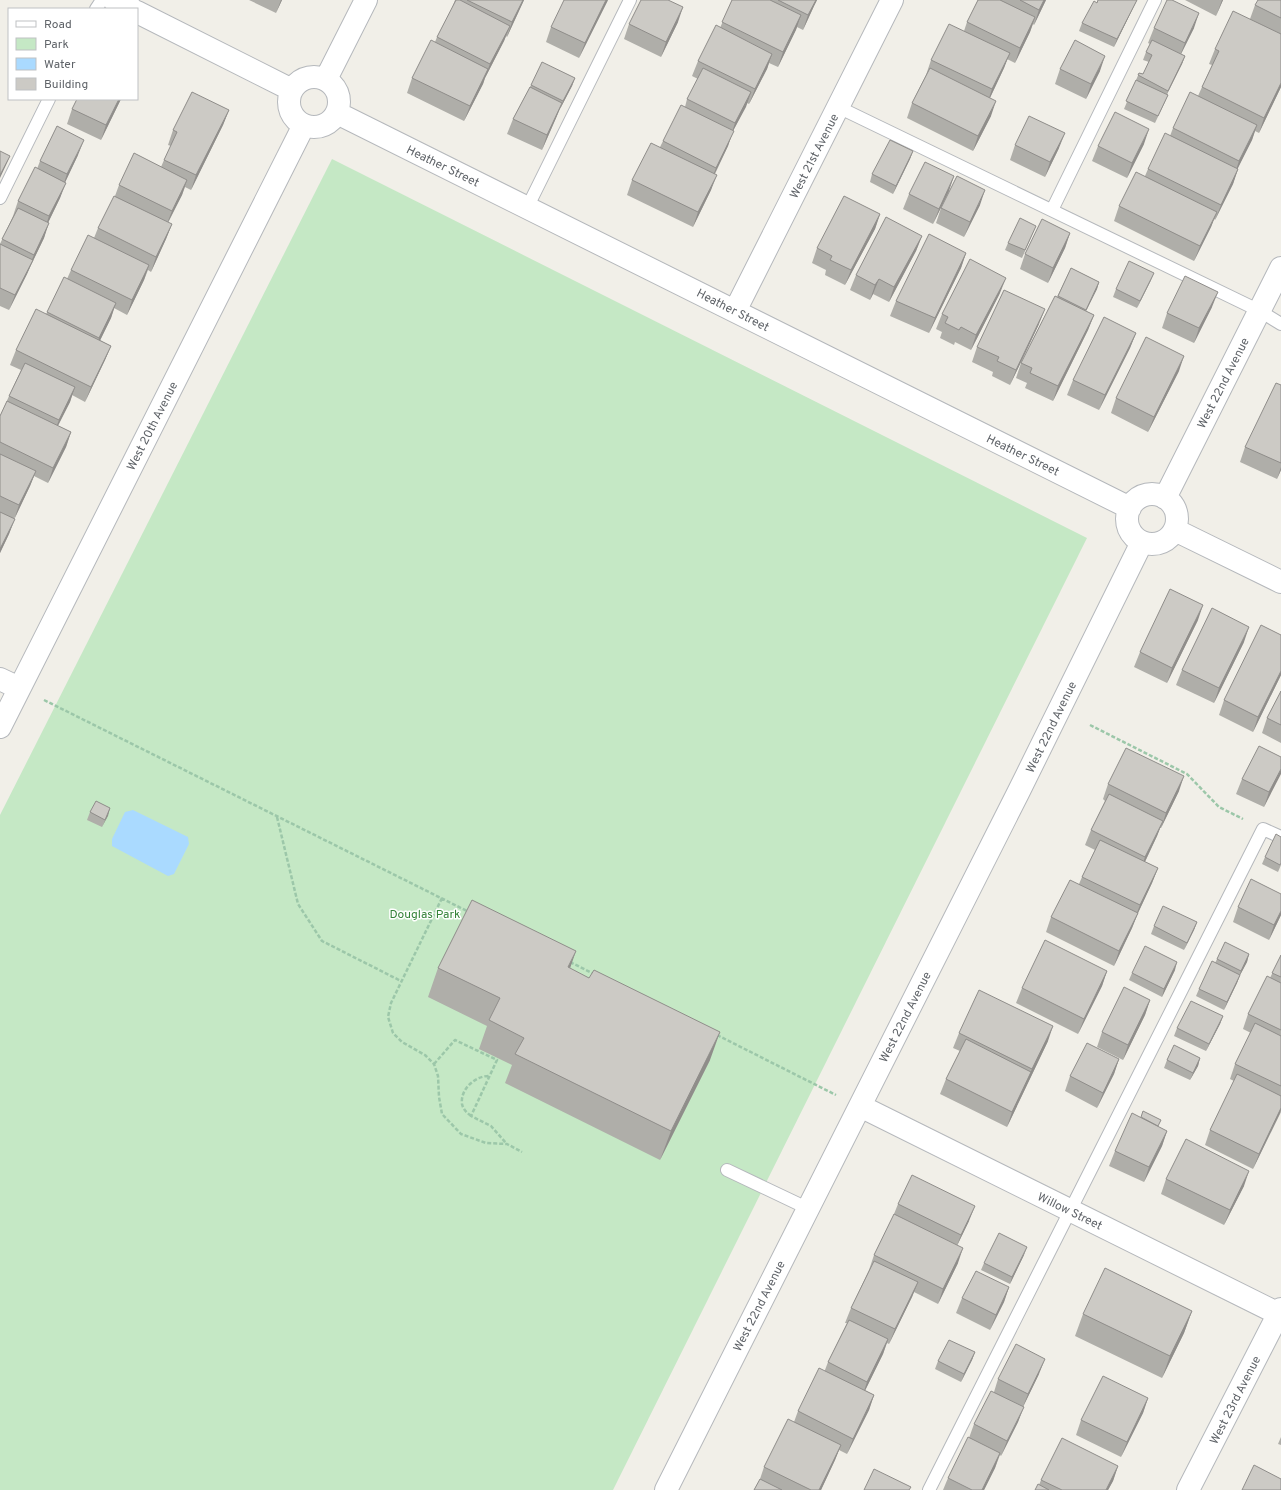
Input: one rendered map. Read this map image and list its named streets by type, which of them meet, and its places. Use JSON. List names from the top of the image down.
{
  "streets": {
    "street": [
      "West 21st Avenue",
      "Heather Street",
      "West 22nd Avenue",
      "West 20th Avenue",
      "Willow Street",
      "West 23rd Avenue"
    ]
  },
  "crossings": [
    ["West 21st Avenue", "Heather Street"],
    ["Heather Street", "West 22nd Avenue"],
    ["Heather Street", "West 20th Avenue"],
    ["West 22nd Avenue", "Willow Street"],
    ["Willow Street", "West 23rd Avenue"]
  ],
  "parks": ["Douglas Park"],
  "legend": [
    "Road",
    "Park",
    "Water",
    "Building"
  ]
}
